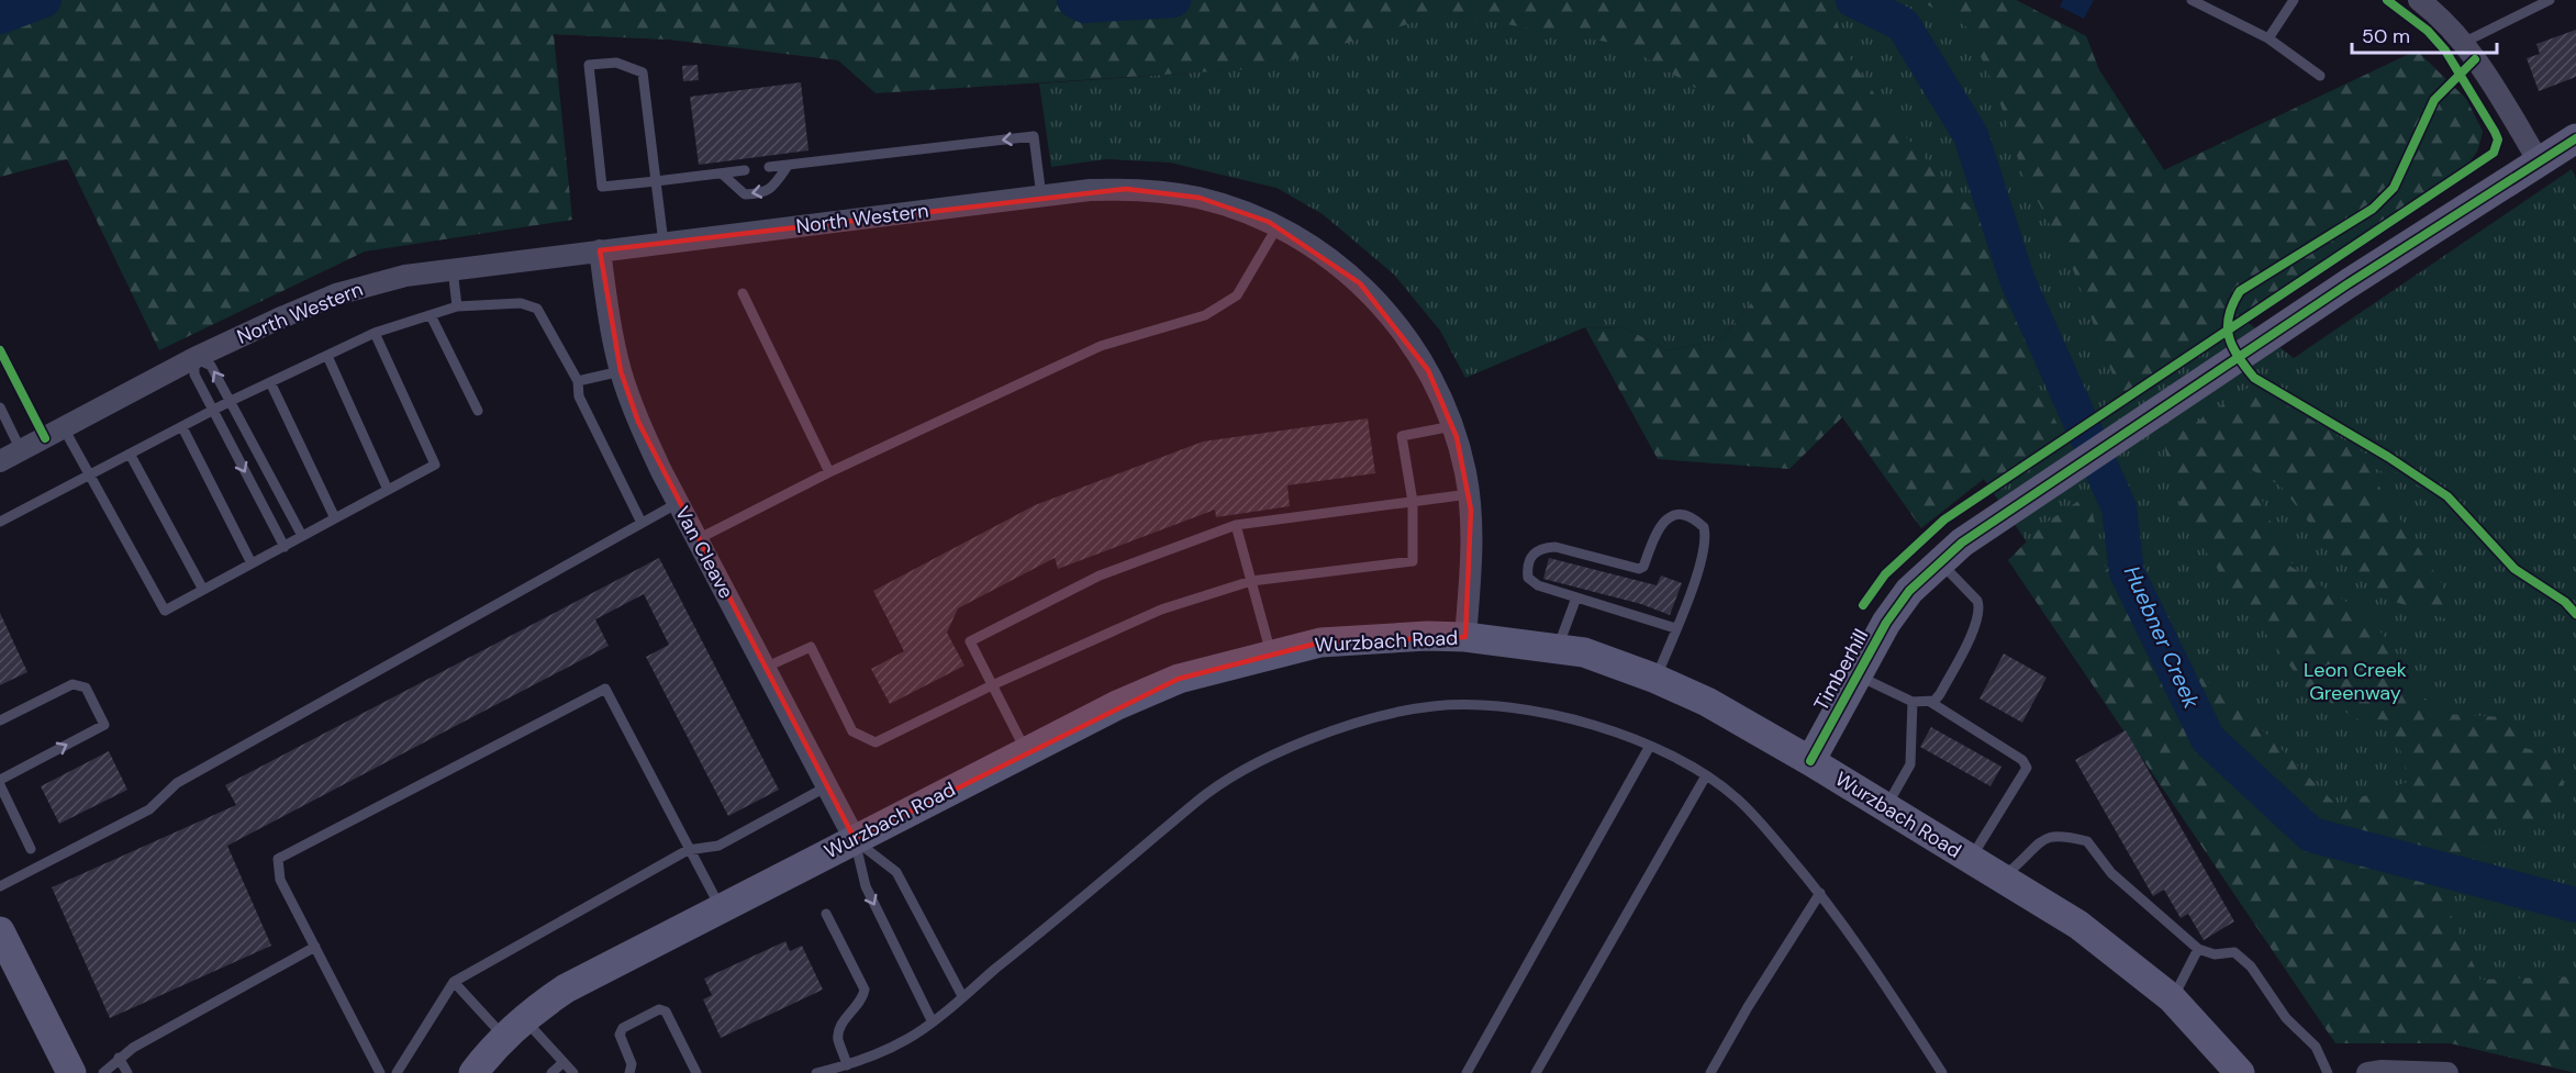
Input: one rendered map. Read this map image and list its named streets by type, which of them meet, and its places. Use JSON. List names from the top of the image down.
{
  "streets": {
    "main road": ["Wurzbach Road", "Timberhill"],
    "street": ["North Western", "Van Cleave"]
  },
  "crossings": [
    ["North Western", "Van Cleave"],
    ["North Western", "Wurzbach Road"],
    ["Van Cleave", "Wurzbach Road"],
    ["Wurzbach Road", "Timberhill"]
  ],
  "water": ["Huebner Creek"],
  "parks": ["Leon Creek Greenway"],
  "scale_bar": "50 m"
}
